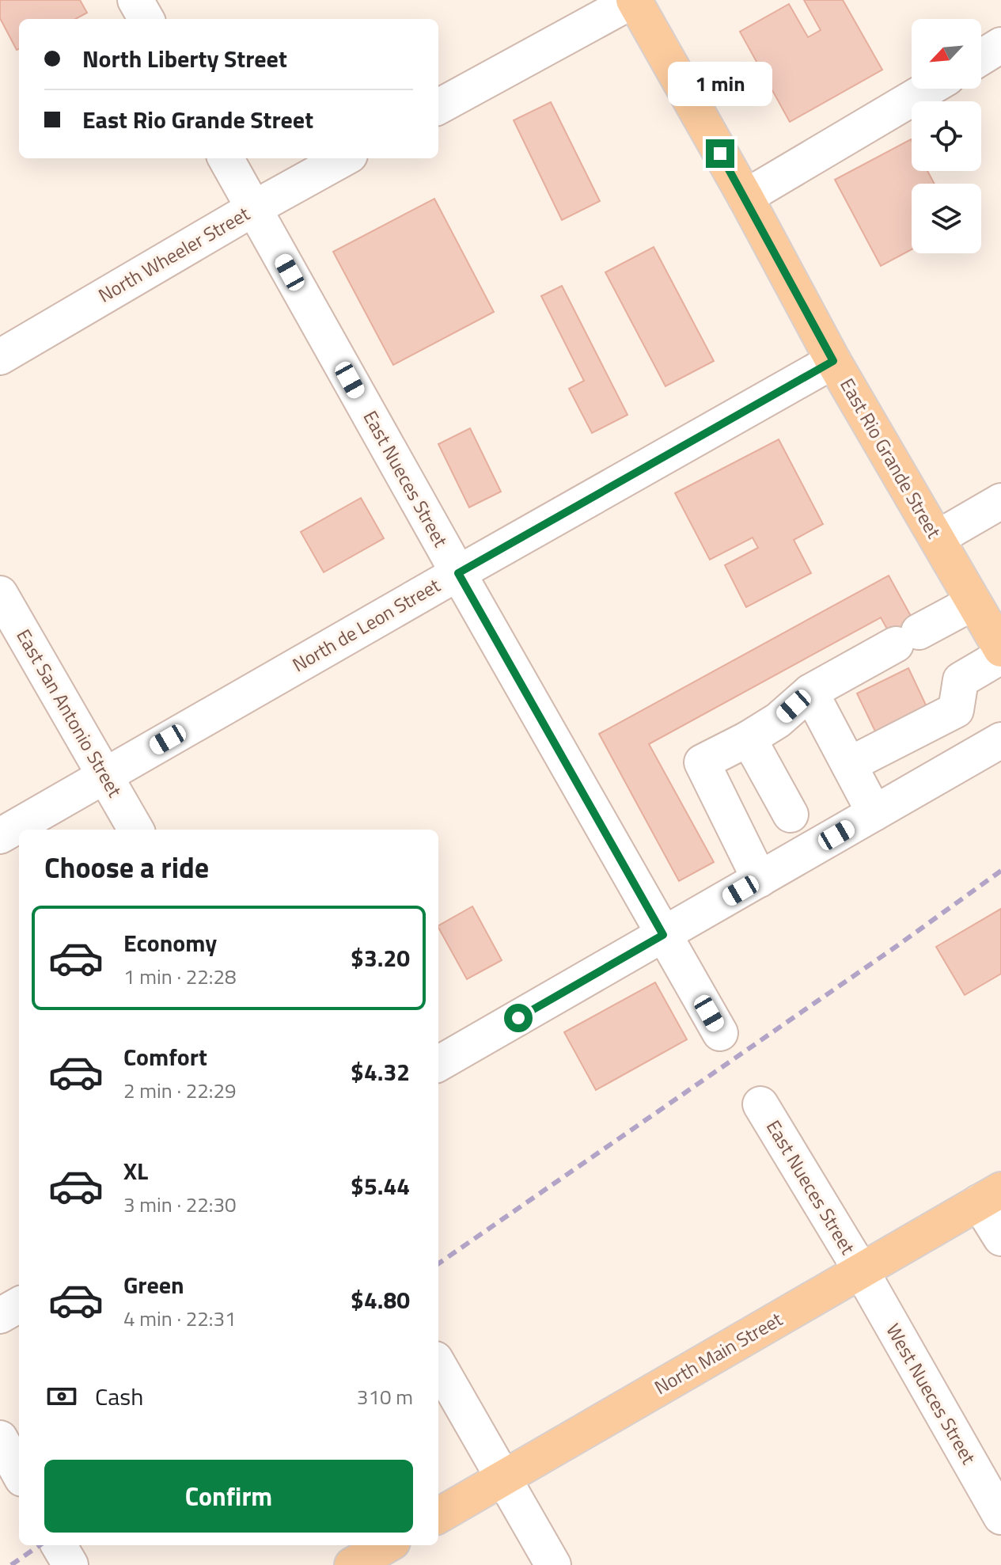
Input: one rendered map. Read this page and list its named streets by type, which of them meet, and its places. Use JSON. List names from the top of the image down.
{
  "streets": {
    "main road": ["East Rio Grande Street", "North Main Street"],
    "street": [
      "North Wheeler Street",
      "East Nueces Street",
      "North de Leon Street",
      "East San Antonio Street",
      "West Nueces Street"
    ]
  },
  "crossings": [
    ["North Wheeler Street", "East Nueces Street"],
    ["East Rio Grande Street", "North de Leon Street"],
    ["East Nueces Street", "North de Leon Street"],
    ["East Nueces Street", "North Main Street"],
    ["East Nueces Street", "West Nueces Street"],
    ["North de Leon Street", "East San Antonio Street"],
    ["North Main Street", "West Nueces Street"]
  ],
  "north": "bottom left",
  "page": {
    "banner": ["North Liberty Street", "East Rio Grande Street"],
    "bubble": "1 min",
    "heading": "Choose a ride",
    "list": [
      {
        "name": "Economy",
        "note": "1 min · 22:28",
        "value": "$3.20"
      },
      {
        "name": "Comfort",
        "note": "2 min · 22:29",
        "value": "$4.32"
      },
      {
        "name": "XL",
        "note": "3 min · 22:30",
        "value": "$5.44"
      },
      {
        "name": "Green",
        "note": "4 min · 22:31",
        "value": "$4.80"
      }
    ],
    "pay": ["Cash", "310 m"],
    "buttons": "Confirm"
  }
}
